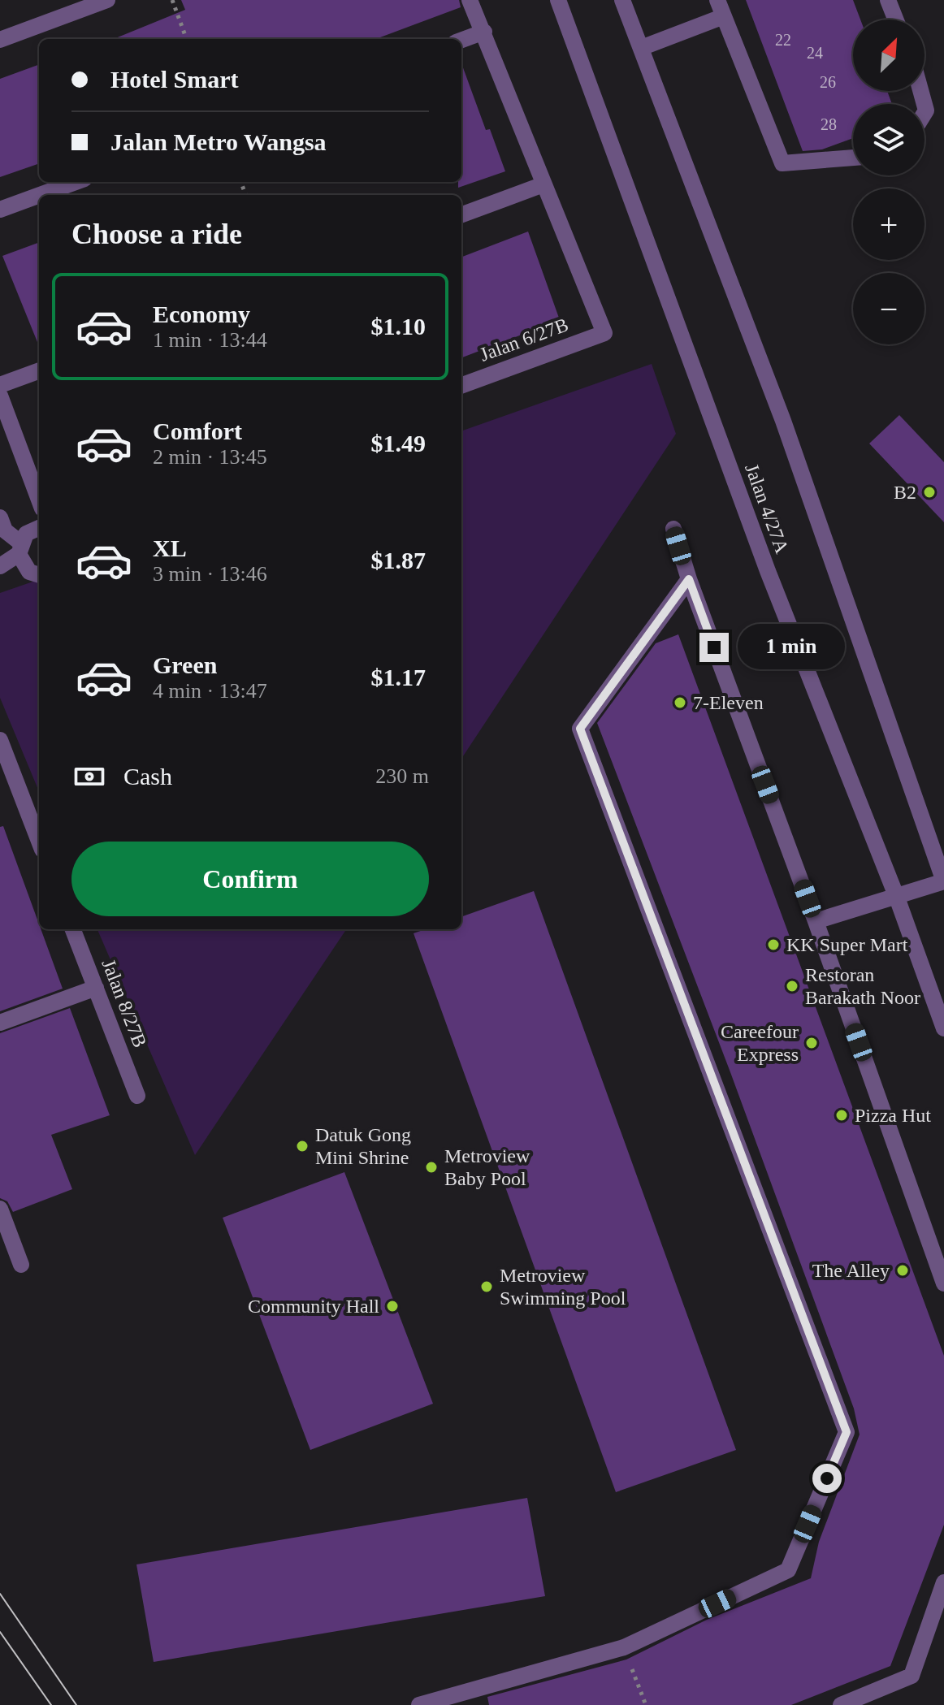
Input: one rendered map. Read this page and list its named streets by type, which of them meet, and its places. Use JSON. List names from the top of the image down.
{
  "streets": {
    "street": ["Jalan 6/27B", "Jalan 4/27A", "Jalan 8/27B"]
  },
  "places": [
    "B2",
    "7-Eleven",
    "KK Super Mart",
    "Restoran Barakath Noor",
    "Careefour Express",
    "Pizza Hut",
    "Datuk Gong Mini Shrine",
    "Metroview Baby Pool",
    "The Alley",
    "Metroview Swimming Pool",
    "Community Hall"
  ],
  "house_numbers": [
    "22",
    "24",
    "26",
    "28"
  ],
  "north": "top right",
  "page": {
    "map_buttons": ["+", "−"],
    "banner": ["Hotel Smart", "Jalan Metro Wangsa"],
    "heading": "Choose a ride",
    "list": [
      {
        "name": "Economy",
        "note": "1 min · 13:44",
        "value": "$1.10"
      },
      {
        "name": "Comfort",
        "note": "2 min · 13:45",
        "value": "$1.49"
      },
      {
        "name": "XL",
        "note": "3 min · 13:46",
        "value": "$1.87"
      },
      {
        "name": "Green",
        "note": "4 min · 13:47",
        "value": "$1.17"
      }
    ],
    "bubble": "1 min",
    "pay": ["Cash", "230 m"],
    "buttons": "Confirm"
  }
}
